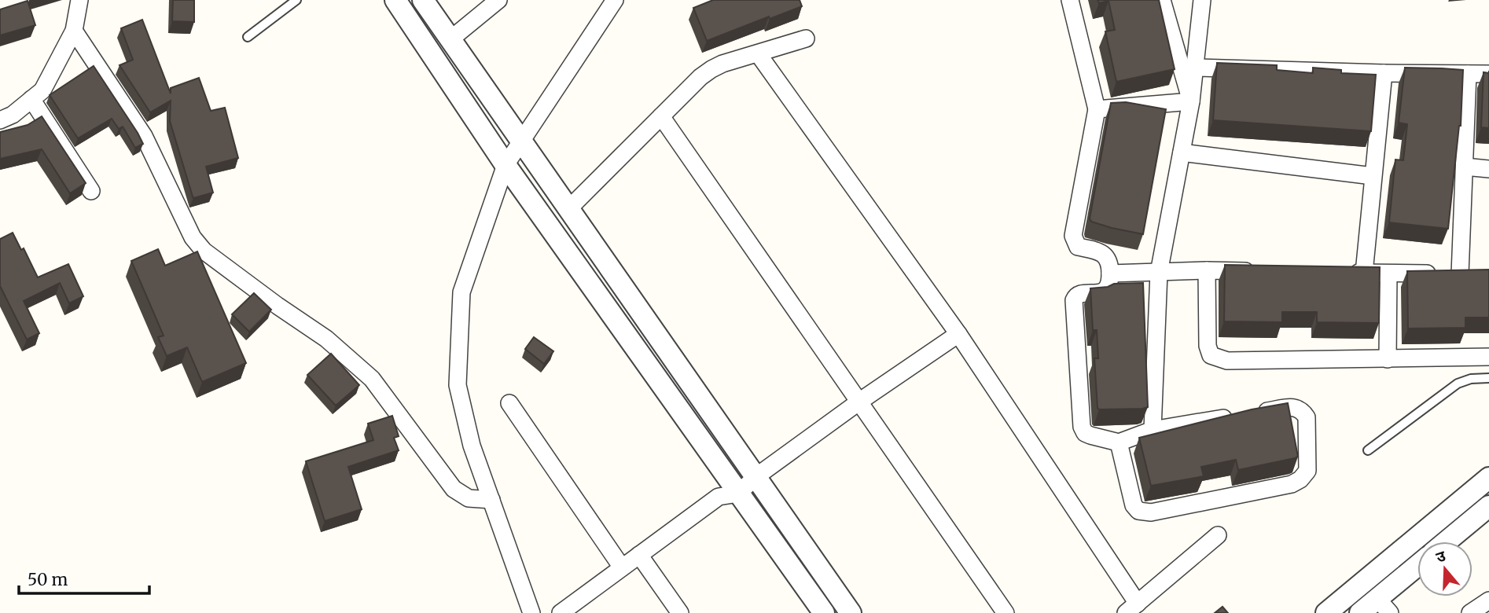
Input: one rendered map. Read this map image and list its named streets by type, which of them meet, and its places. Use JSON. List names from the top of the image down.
{
  "scale_bar": "50 m",
  "north": "top"
}
